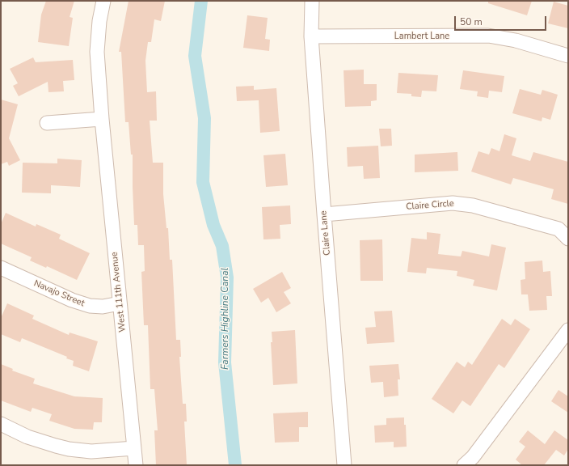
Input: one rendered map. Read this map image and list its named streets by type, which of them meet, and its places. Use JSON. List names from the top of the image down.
{
  "streets": {
    "street": [
      "Lambert Lane",
      "Claire Circle",
      "Claire Lane",
      "West 111th Avenue",
      "Navajo Street"
    ]
  },
  "crossings": [
    ["Lambert Lane", "Claire Lane"],
    ["Claire Circle", "Claire Lane"],
    ["West 111th Avenue", "Navajo Street"]
  ],
  "water": ["Farmers Highline Canal"],
  "scale_bar": "50 m"
}
